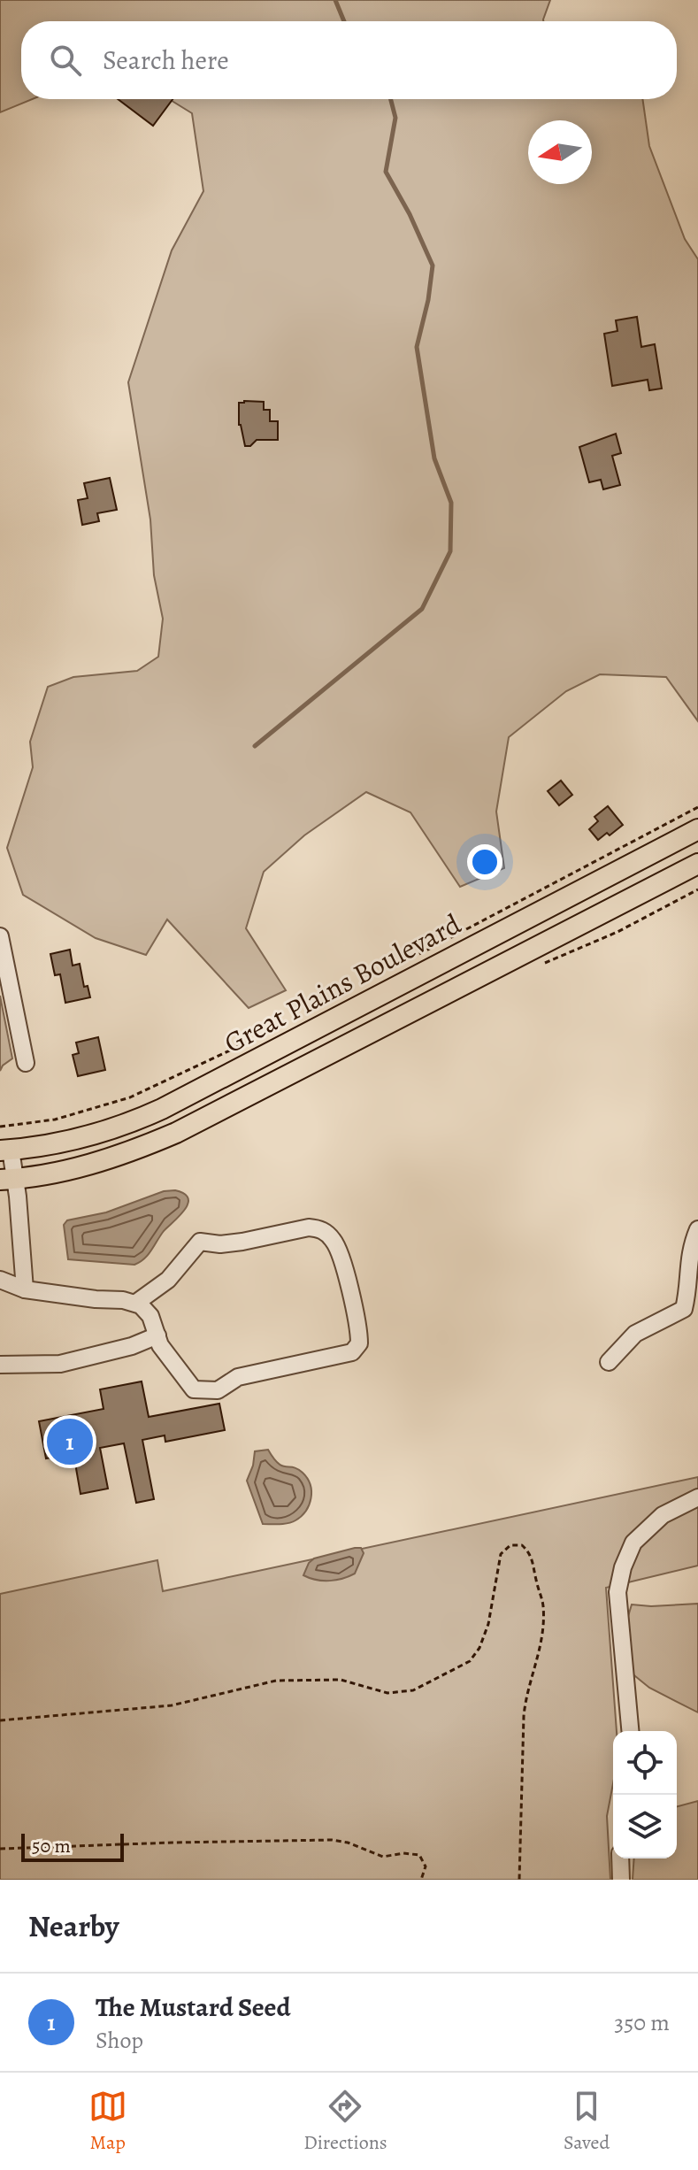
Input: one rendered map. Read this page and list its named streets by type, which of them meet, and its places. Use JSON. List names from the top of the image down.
{
  "streets": {
    "main road": ["Great Plains Boulevard"]
  },
  "scale_bar": "50 m",
  "north": "left",
  "page": {
    "search": "Search here",
    "pins": "1",
    "scale": "50 m",
    "heading": "Nearby",
    "list": [
      {
        "mark": "1",
        "name": "The Mustard Seed",
        "note": "Shop",
        "value": "350 m"
      }
    ],
    "nav": ["Map", "Directions", "Saved"]
  }
}
